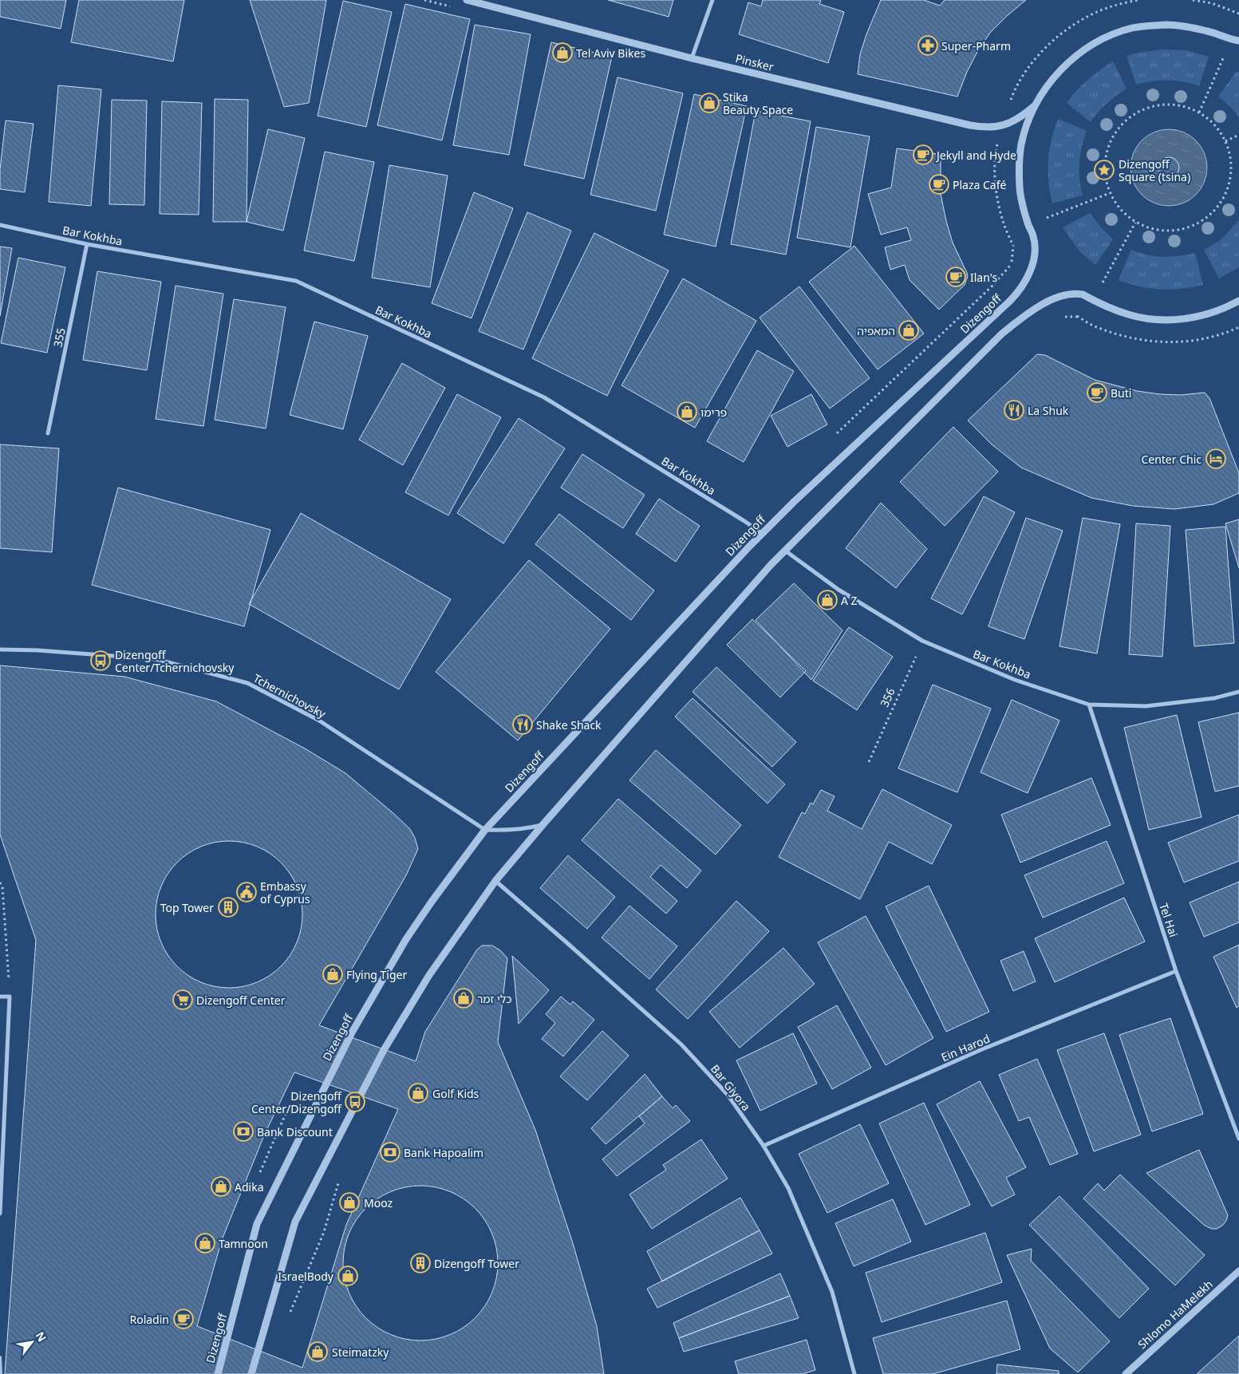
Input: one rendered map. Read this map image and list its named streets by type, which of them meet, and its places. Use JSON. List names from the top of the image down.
{
  "streets": {
    "street": [
      "Pinsker",
      "Bar Kokhba",
      "Dizengoff",
      "355",
      "Tchernichovsky",
      "Tel Hai",
      "Ein Harod",
      "Bar Giyora",
      "Shlomo HaMelekh"
    ],
    "path": ["356"]
  },
  "crossings": [
    ["Bar Kokhba", "Dizengoff"],
    ["Bar Kokhba", "355"],
    ["Bar Kokhba", "356"],
    ["Bar Kokhba", "Tel Hai"],
    ["Dizengoff", "Tchernichovsky"],
    ["Tel Hai", "Ein Harod"],
    ["Ein Harod", "Bar Giyora"]
  ],
  "places": {
    "pharmacy": ["Super-Pharm"],
    "shop": [
      "Tel Aviv Bikes",
      "Stika Beauty Space",
      "המאפיה",
      "פרימו",
      "A Z",
      "Flying Tiger",
      "כלי זמר",
      "Golf Kids",
      "Adika",
      "Mooz",
      "Tamnoon",
      "IsraelBody",
      "Steimatzky"
    ],
    "cafe": [
      "Jekyll and Hyde",
      "Plaza Café",
      "Ilan's",
      "Buti",
      "Roladin"
    ],
    "place": ["Dizengoff Square (tsina)"],
    "restaurant": ["La Shuk", "Shake Shack"],
    "hotel": ["Center Chic"],
    "bus stop": ["Dizengoff Center/Tchernichovsky", "Dizengoff Center/Dizengoff"],
    "public building": ["Embassy of Cyprus"],
    "building": ["Top Tower", "Dizengoff Tower"],
    "supermarket": ["Dizengoff Center"],
    "bank": ["Bank Discount", "Bank Hapoalim"]
  },
  "north": "top right"
}
